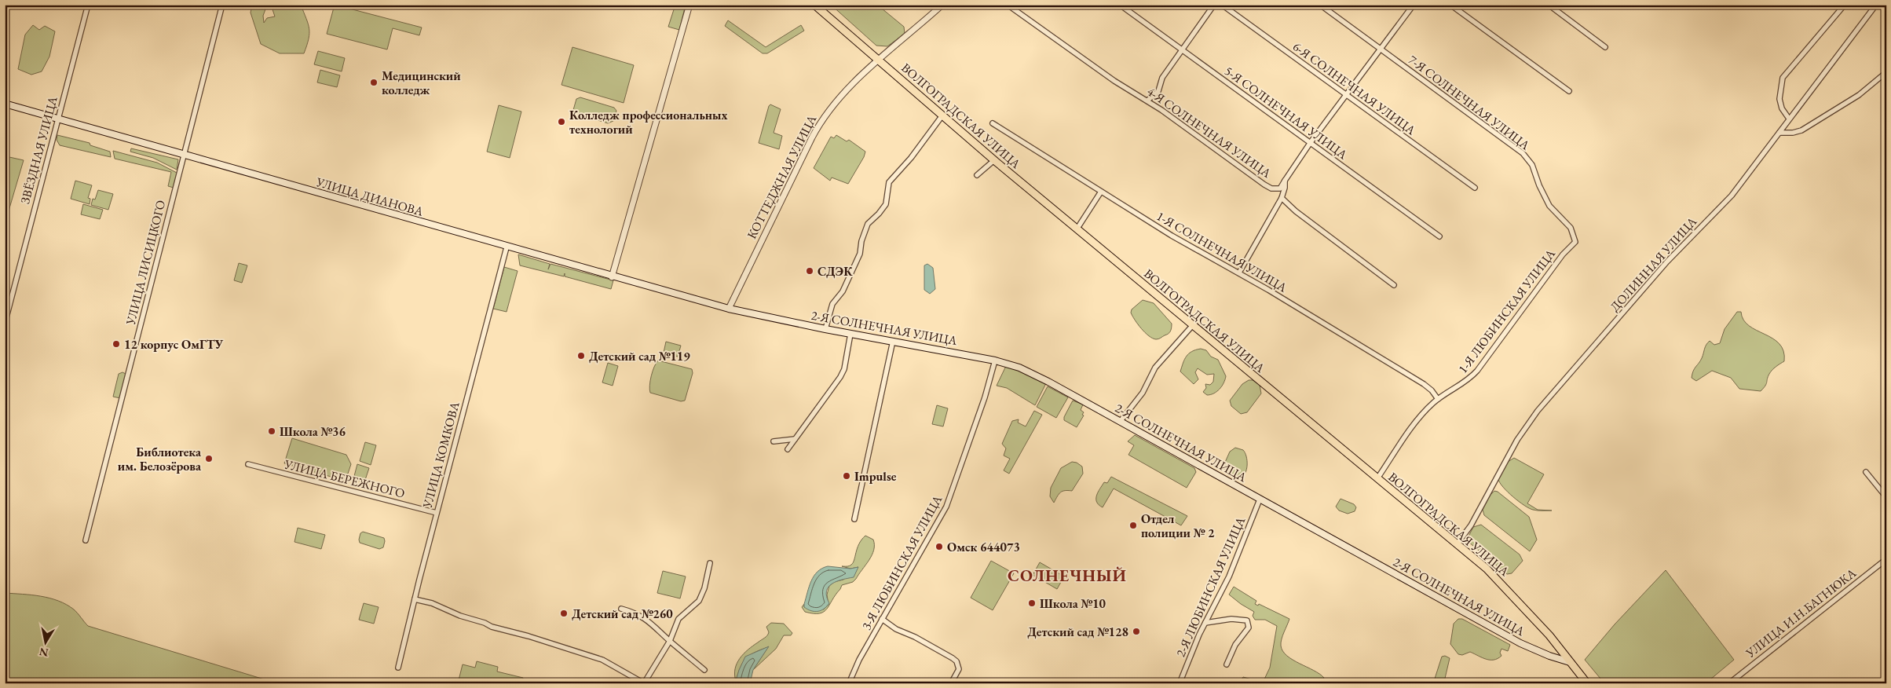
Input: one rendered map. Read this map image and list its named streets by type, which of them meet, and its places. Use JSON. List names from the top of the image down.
{
  "streets": {
    "main road": ["ВОЛГОГРАДСКАЯ УЛИЦА", "УЛИЦА ДИАНОВА", "2-Я СОЛНЕЧНАЯ УЛИЦА"],
    "street": [
      "6-Я СОЛНЕЧНАЯ УЛИЦА",
      "7-Я СОЛНЕЧНАЯ УЛИЦА",
      "5-Я СОЛНЕЧНАЯ УЛИЦА",
      "4-Я СОЛНЕЧНАЯ УЛИЦА",
      "ЗВЁЗДНАЯ УЛИЦА",
      "КОТТЕДЖНАЯ УЛИЦА",
      "1-Я СОЛНЕЧНАЯ УЛИЦА",
      "УЛИЦА ЛИСИЦКОГО",
      "ДОЛИННАЯ УЛИЦА",
      "1-Я ЛЮБИНСКАЯ УЛИЦА",
      "УЛИЦА КОМКОВА",
      "УЛИЦА БЕРЕЖНОГО",
      "3-Я ЛЮБИНСКАЯ УЛИЦА",
      "2-Я ЛЮБИНСКАЯ УЛИЦА",
      "УЛИЦА И.Н.БАГНЮКА"
    ]
  },
  "crossings": [
    ["7-Я СОЛНЕЧНАЯ УЛИЦА", "1-Я ЛЮБИНСКАЯ УЛИЦА"],
    ["ВОЛГОГРАДСКАЯ УЛИЦА", "КОТТЕДЖНАЯ УЛИЦА"],
    ["ВОЛГОГРАДСКАЯ УЛИЦА", "ДОЛИННАЯ УЛИЦА"],
    ["ВОЛГОГРАДСКАЯ УЛИЦА", "1-Я ЛЮБИНСКАЯ УЛИЦА"],
    ["ВОЛГОГРАДСКАЯ УЛИЦА", "2-Я СОЛНЕЧНАЯ УЛИЦА"],
    ["4-Я СОЛНЕЧНАЯ УЛИЦА", "1-Я СОЛНЕЧНАЯ УЛИЦА"],
    ["ЗВЁЗДНАЯ УЛИЦА", "УЛИЦА ДИАНОВА"],
    ["КОТТЕДЖНАЯ УЛИЦА", "УЛИЦА ДИАНОВА"],
    ["КОТТЕДЖНАЯ УЛИЦА", "2-Я СОЛНЕЧНАЯ УЛИЦА"],
    ["УЛИЦА ДИАНОВА", "УЛИЦА ЛИСИЦКОГО"],
    ["УЛИЦА ДИАНОВА", "2-Я СОЛНЕЧНАЯ УЛИЦА"],
    ["УЛИЦА ДИАНОВА", "УЛИЦА КОМКОВА"],
    ["1-Я СОЛНЕЧНАЯ УЛИЦА", "1-Я ЛЮБИНСКАЯ УЛИЦА"],
    ["2-Я СОЛНЕЧНАЯ УЛИЦА", "3-Я ЛЮБИНСКАЯ УЛИЦА"],
    ["2-Я СОЛНЕЧНАЯ УЛИЦА", "2-Я ЛЮБИНСКАЯ УЛИЦА"],
    ["УЛИЦА КОМКОВА", "УЛИЦА БЕРЕЖНОГО"]
  ],
  "districts": ["СОЛНЕЧНЫЙ"],
  "places": [
    "Медицинский колледж",
    "Колледж профессиональных технологий",
    "СДЭК",
    "12 корпус ОмГТУ",
    "Детский сад №119",
    "Школа №36",
    "Библиотека им. Белозёрова",
    "Impulse",
    "Отдел полиции № 2",
    "Омск 644073",
    "Школа №10",
    "Детский сад №260",
    "Детский сад №128"
  ],
  "north": "bottom"
}
